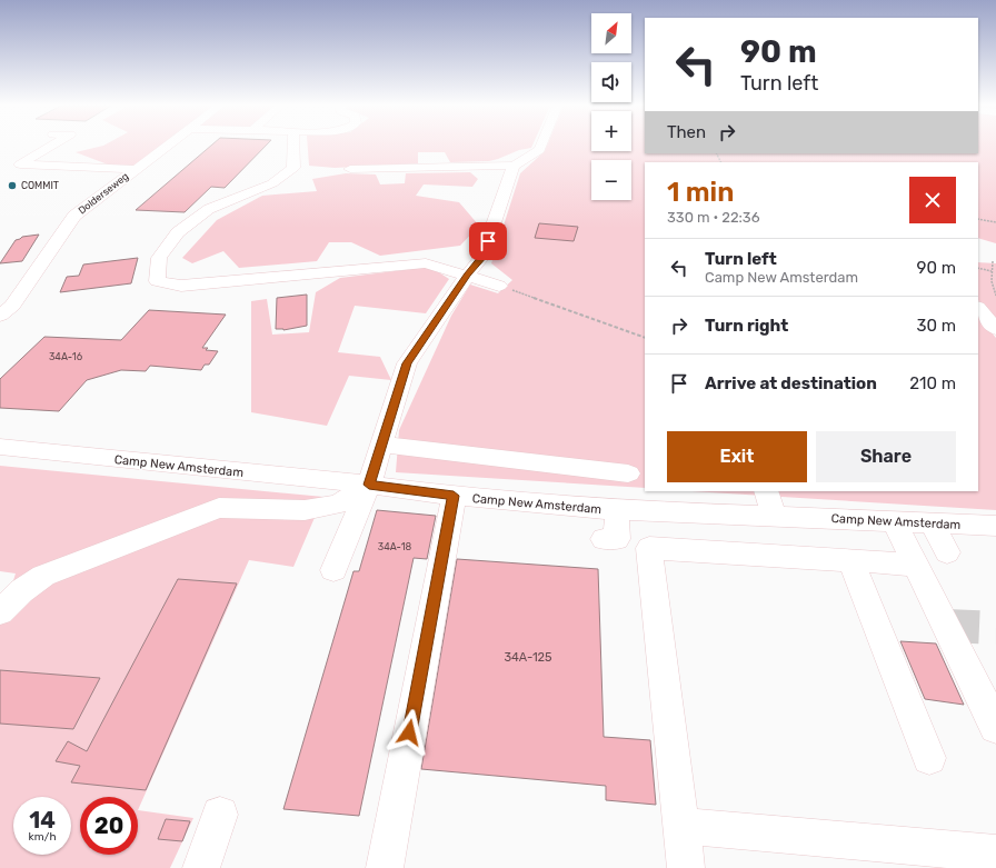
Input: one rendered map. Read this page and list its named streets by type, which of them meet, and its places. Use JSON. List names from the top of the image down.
{
  "streets": {
    "lane": ["Dolderseweg", "Camp New Amsterdam"]
  },
  "places": ["COMMIT"],
  "house_numbers": ["34A-16", "34A-18", "34A-125"],
  "north": "top right",
  "page": {
    "map_buttons": ["+", "−"],
    "turn": ["90 m", "Turn left"],
    "then": "Then",
    "heading": ["1 min", "330 m · 22:36"],
    "list": [
      {
        "name": "Turn left",
        "note": "Camp New Amsterdam",
        "value": "90 m"
      },
      {
        "name": "Turn right",
        "value": "30 m"
      },
      {
        "name": "Arrive at destination",
        "value": "210 m"
      }
    ],
    "buttons": ["Exit", "Share"],
    "speed": "14 km/h",
    "limit": "20"
  }
}
